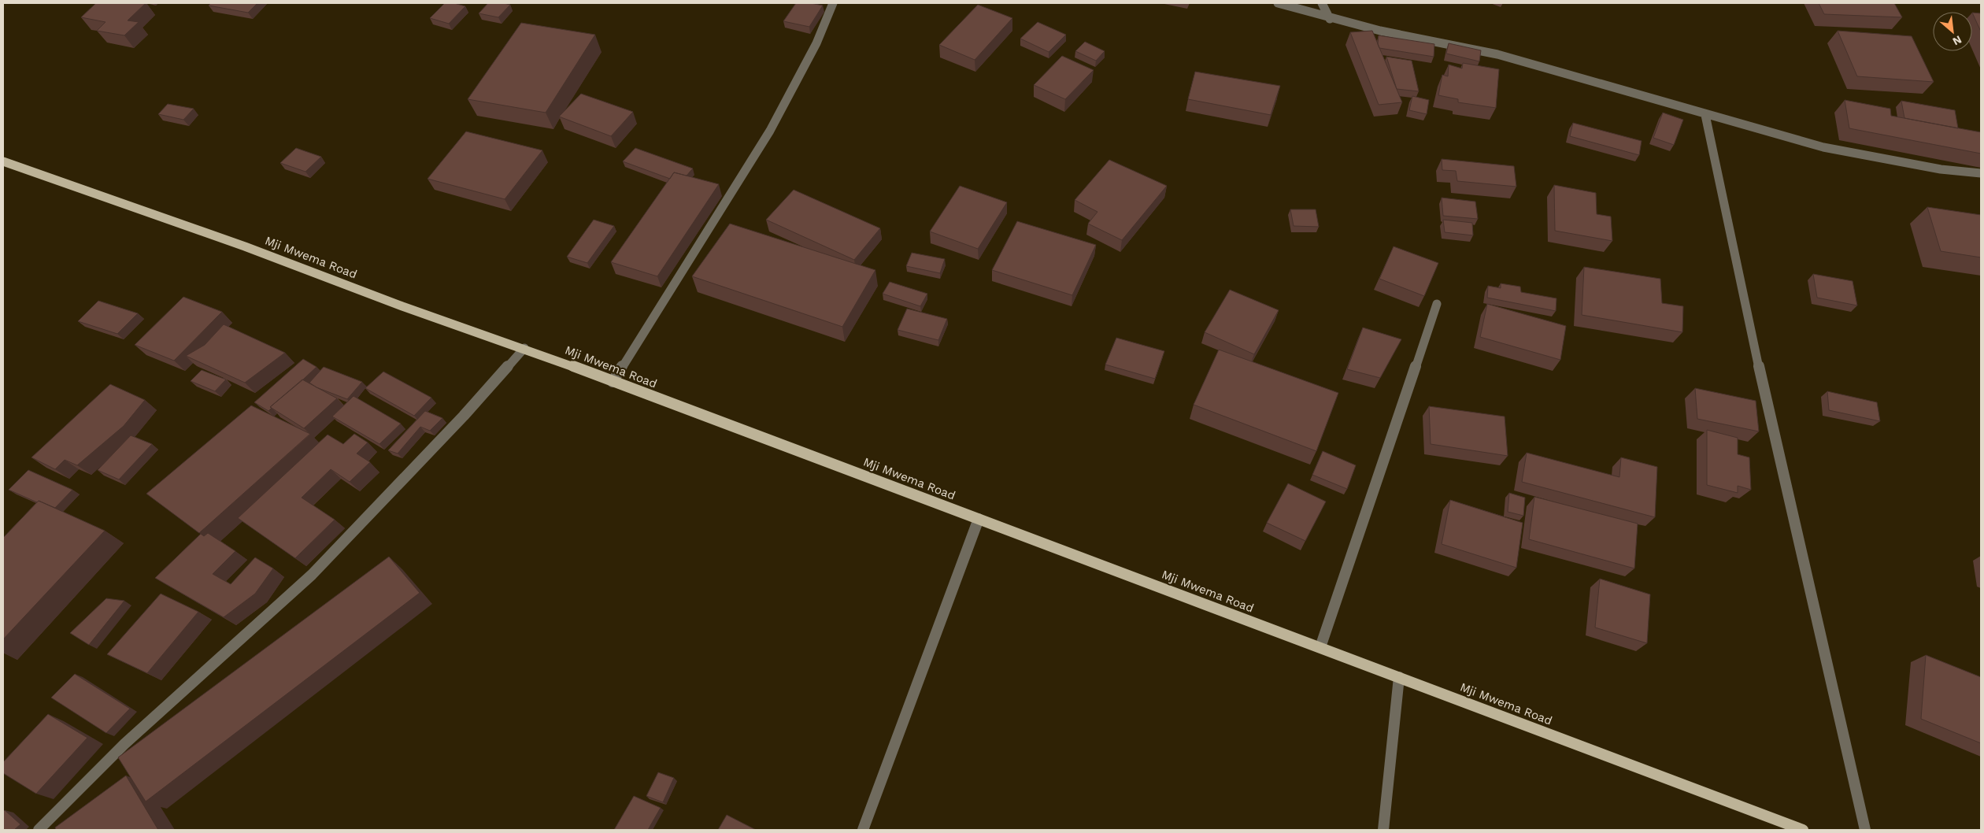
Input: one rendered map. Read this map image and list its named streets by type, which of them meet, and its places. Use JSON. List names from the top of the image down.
{
  "streets": {
    "main road": ["Mji Mwema Road"]
  },
  "north": "bottom right"
}
